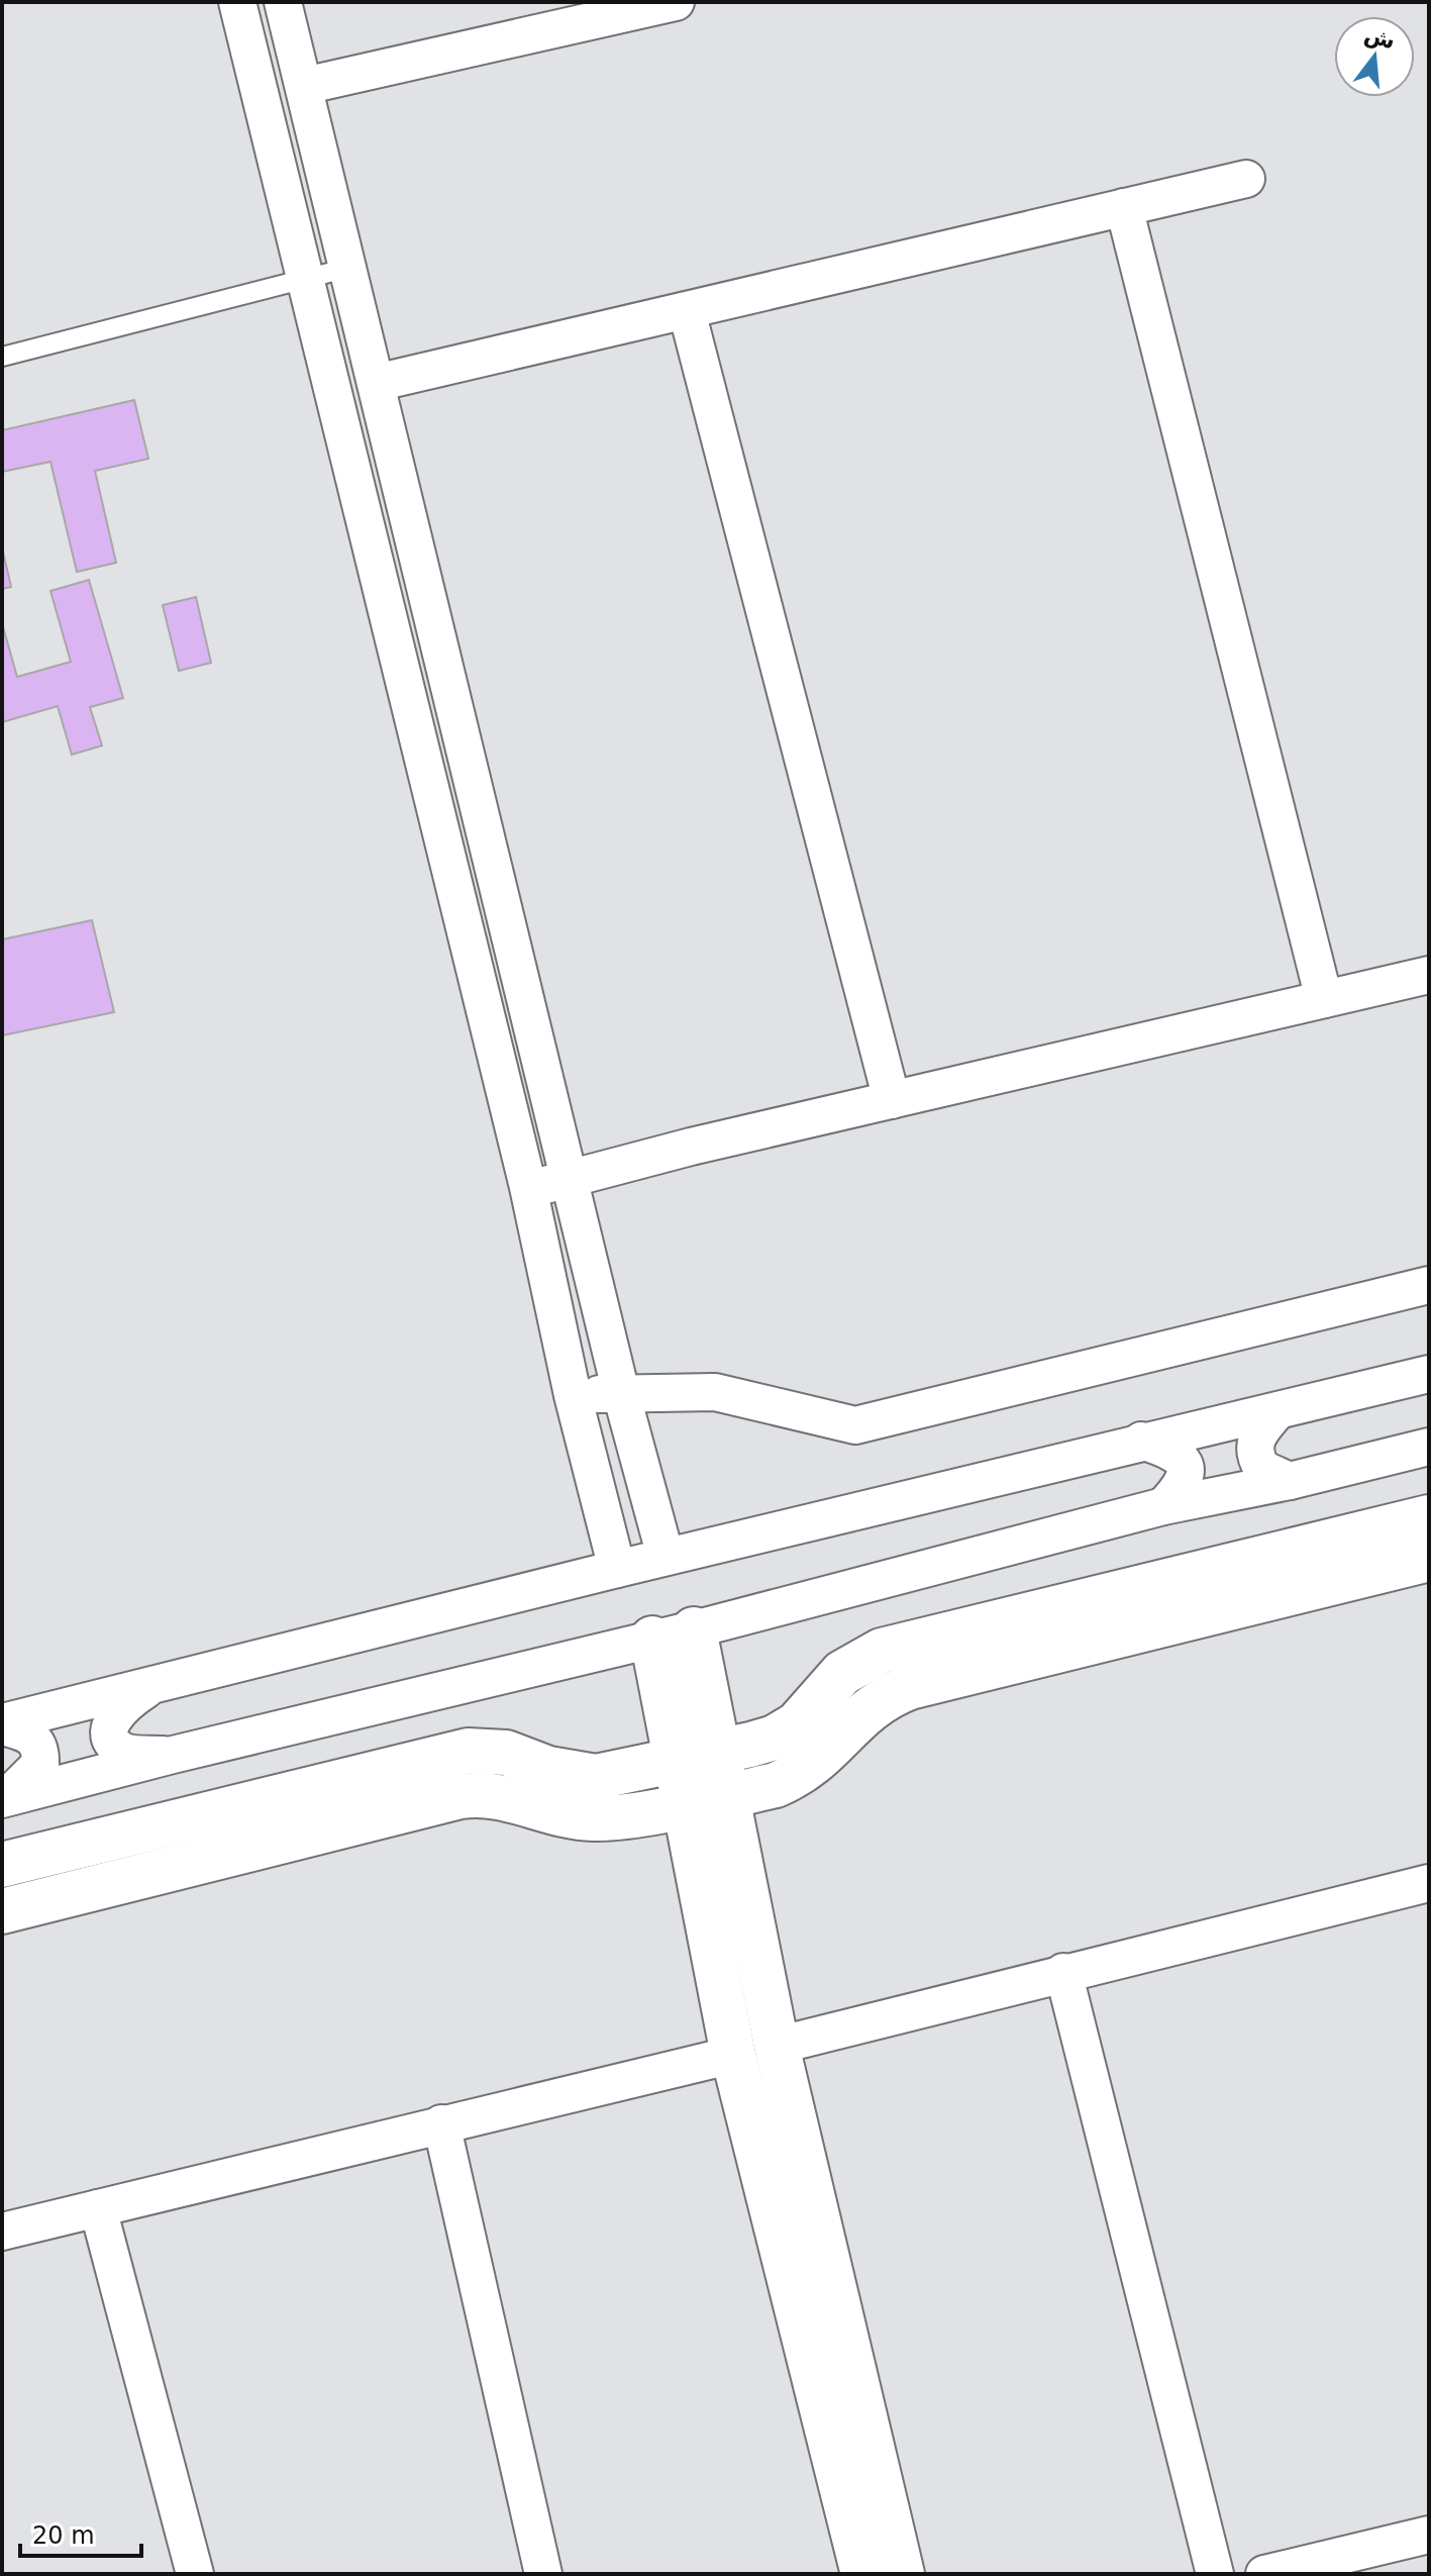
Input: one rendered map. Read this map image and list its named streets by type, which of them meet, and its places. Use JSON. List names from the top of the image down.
{
  "scale_bar": "20 m",
  "north": "top"
}
